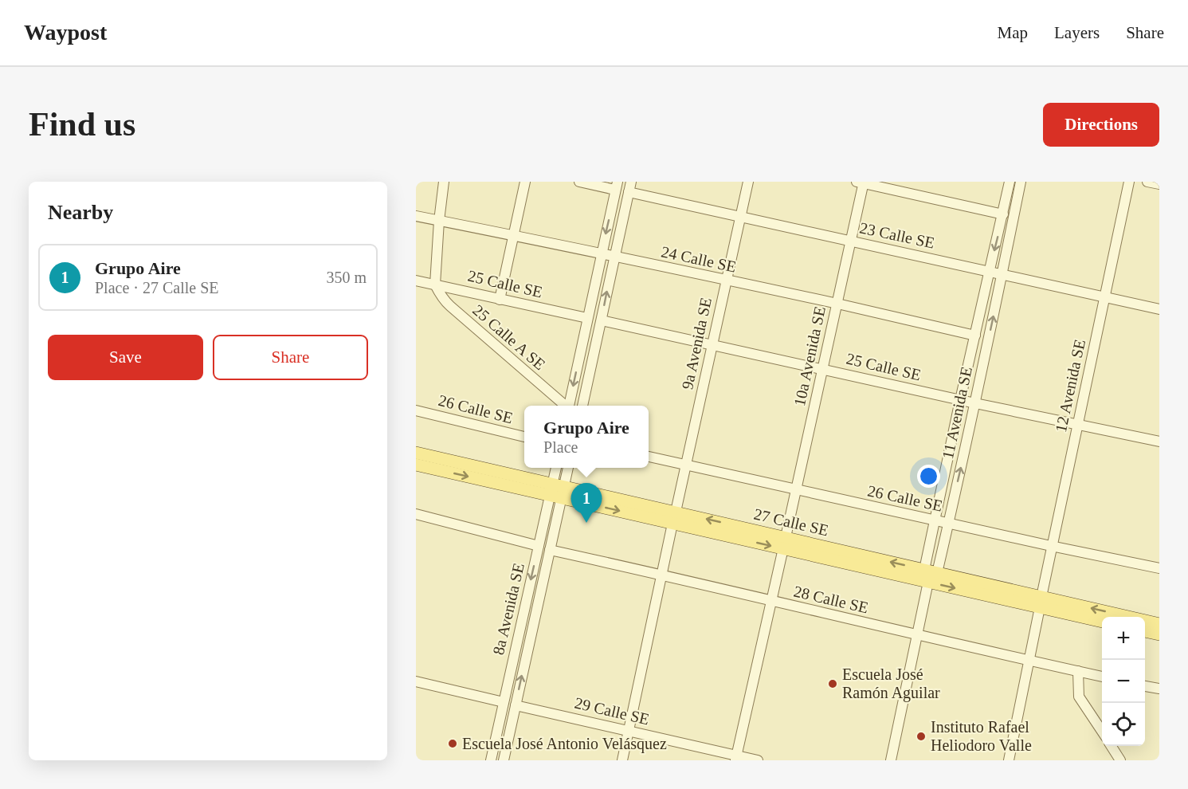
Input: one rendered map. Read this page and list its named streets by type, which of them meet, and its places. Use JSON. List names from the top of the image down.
{
  "streets": {
    "main road": ["27 Calle SE"],
    "street": [
      "23 Calle SE",
      "24 Calle SE",
      "25 Calle SE",
      "25 Calle A SE",
      "9a Avenida SE",
      "10a Avenida SE",
      "12 Avenida SE",
      "26 Calle SE",
      "11 Avenida SE",
      "28 Calle SE",
      "8a Avenida SE",
      "29 Calle SE"
    ]
  },
  "crossings": [
    ["23 Calle SE", "9a Avenida SE"],
    ["23 Calle SE", "10a Avenida SE"],
    ["23 Calle SE", "12 Avenida SE"],
    ["23 Calle SE", "11 Avenida SE"],
    ["24 Calle SE", "9a Avenida SE"],
    ["24 Calle SE", "10a Avenida SE"],
    ["24 Calle SE", "11 Avenida SE"],
    ["25 Calle SE", "25 Calle A SE"],
    ["25 Calle SE", "9a Avenida SE"],
    ["25 Calle SE", "10a Avenida SE"],
    ["25 Calle SE", "12 Avenida SE"],
    ["25 Calle SE", "11 Avenida SE"],
    ["9a Avenida SE", "26 Calle SE"],
    ["9a Avenida SE", "27 Calle SE"],
    ["9a Avenida SE", "28 Calle SE"],
    ["9a Avenida SE", "29 Calle SE"],
    ["10a Avenida SE", "26 Calle SE"],
    ["10a Avenida SE", "27 Calle SE"],
    ["10a Avenida SE", "28 Calle SE"],
    ["10a Avenida SE", "29 Calle SE"],
    ["12 Avenida SE", "26 Calle SE"],
    ["12 Avenida SE", "27 Calle SE"],
    ["12 Avenida SE", "28 Calle SE"],
    ["26 Calle SE", "11 Avenida SE"],
    ["11 Avenida SE", "27 Calle SE"],
    ["11 Avenida SE", "28 Calle SE"],
    ["27 Calle SE", "8a Avenida SE"],
    ["28 Calle SE", "8a Avenida SE"],
    ["8a Avenida SE", "29 Calle SE"]
  ],
  "places": ["Escuela José Ramón Aguilar", "Instituto Rafael Heliodoro Valle", "Escuela José Antonio Velásquez"],
  "page": {
    "header": "Waypost",
    "nav": ["Map", "Layers", "Share"],
    "buttons": [
      "Directions",
      ["Save", "Share"]
    ],
    "title": "Find us",
    "heading": "Nearby",
    "list": [
      {
        "mark": "1",
        "name": "Grupo Aire",
        "note": "Place · 27 Calle SE",
        "value": "350 m"
      }
    ],
    "popup": ["Grupo Aire", "Place"],
    "pins": "1",
    "map_buttons": ["+", "−"]
  }
}
